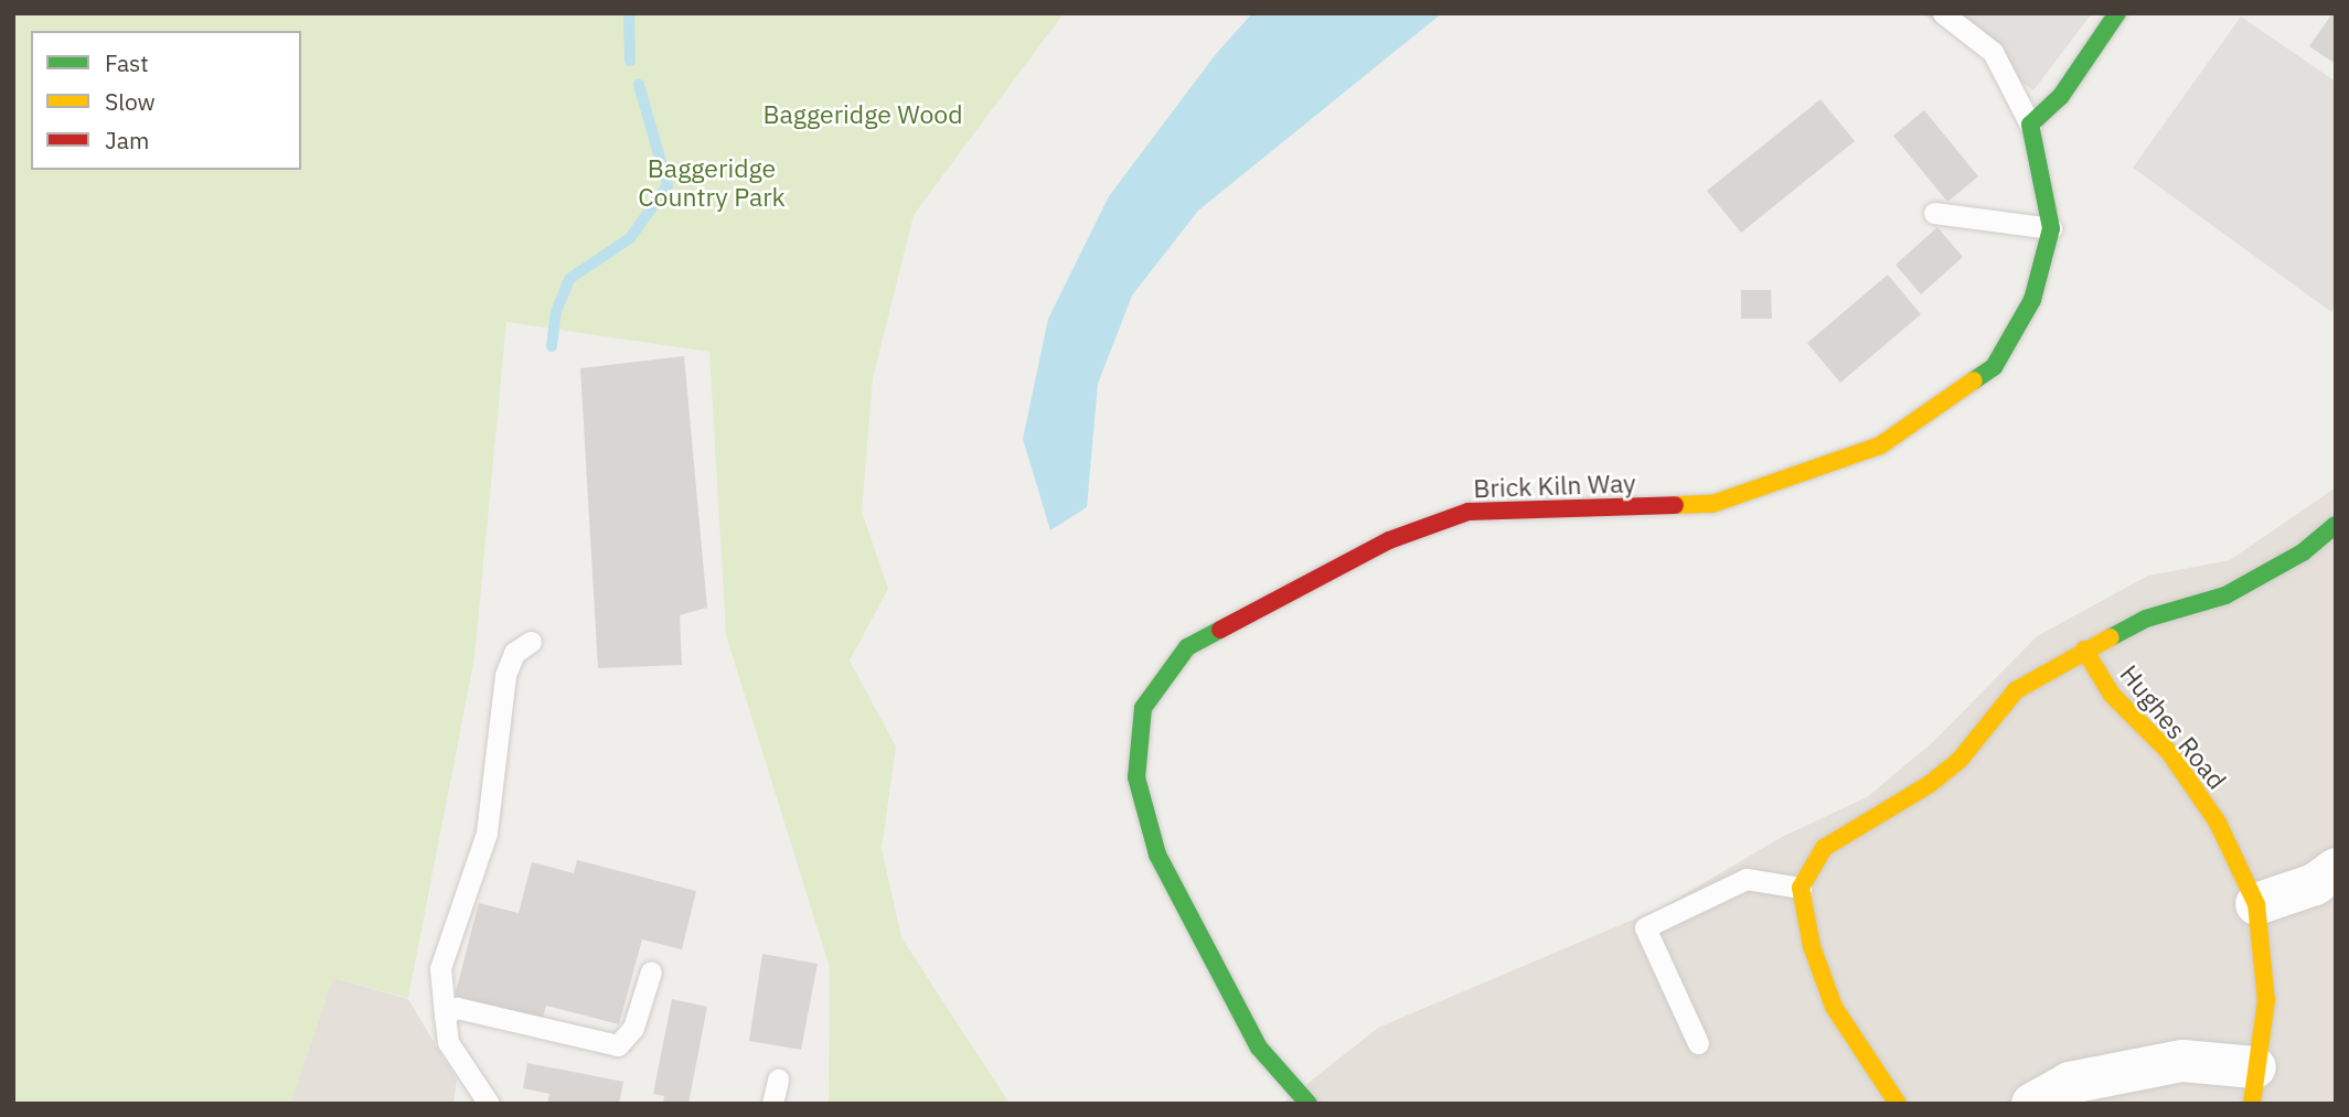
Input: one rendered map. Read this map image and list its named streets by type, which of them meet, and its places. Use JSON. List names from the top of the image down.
{
  "streets": {
    "street": ["Brick Kiln Way", "Hughes Road"]
  },
  "parks": ["Baggeridge Wood", "Baggeridge Country Park"],
  "legend": ["Fast", "Slow", "Jam"]
}
